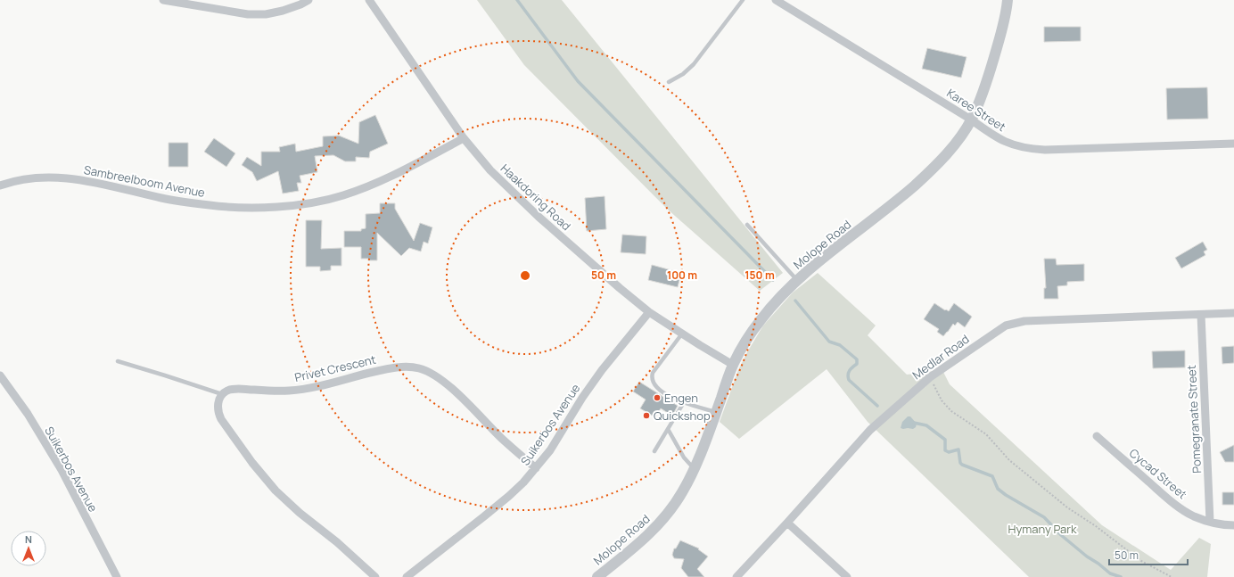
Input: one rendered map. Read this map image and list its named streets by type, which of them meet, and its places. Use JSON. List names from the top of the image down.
{
  "streets": {
    "street": [
      "Karee Street",
      "Sambreelboom Avenue",
      "Haakdoring Road",
      "Molope Road",
      "Medlar Road",
      "Privet Crescent",
      "Pomegranate Street",
      "Suikerbos Avenue",
      "Cycad Street"
    ]
  },
  "crossings": [
    ["Karee Street", "Molope Road"],
    ["Sambreelboom Avenue", "Haakdoring Road"],
    ["Haakdoring Road", "Molope Road"],
    ["Haakdoring Road", "Suikerbos Avenue"],
    ["Medlar Road", "Pomegranate Street"],
    ["Privet Crescent", "Suikerbos Avenue"],
    ["Pomegranate Street", "Cycad Street"]
  ],
  "parks": ["Hymany Park"],
  "places": ["Engen", "Quickshop"],
  "scale_bar": "50 m",
  "north": "top",
  "rings": ["50 m", "100 m", "150 m"]
}
